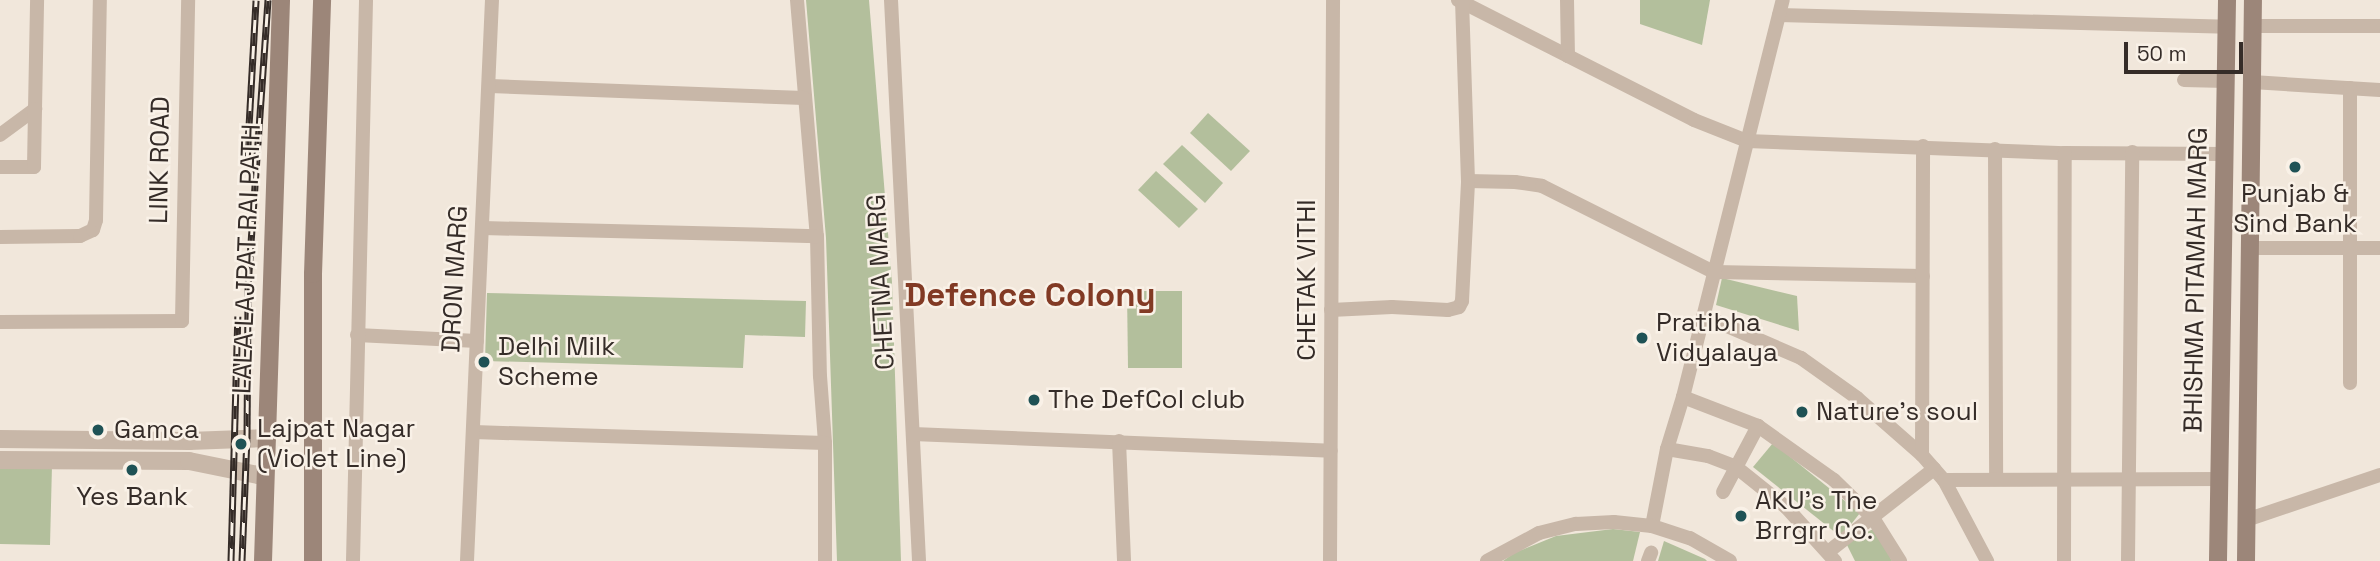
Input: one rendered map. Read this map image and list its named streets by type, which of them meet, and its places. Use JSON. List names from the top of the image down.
{
  "streets": {
    "main road": ["LALA LAJPAT RAI PATH", "BHISHMA PITAMAH MARG"],
    "street": [
      "LINK ROAD",
      "DRON MARG",
      "CHETAK VITHI",
      "CHETNA MARG"
    ]
  },
  "districts": ["Defence Colony"],
  "places": [
    "Punjab & Sind Bank",
    "Pratibha Vidyalaya",
    "Delhi Milk Scheme",
    "The DefCol club",
    "Nature's soul",
    "Gamca",
    "Lajpat Nagar (Violet Line)",
    "Yes Bank",
    "AKU’s The Brrgrr Co."
  ],
  "scale_bar": "50 m"
}
